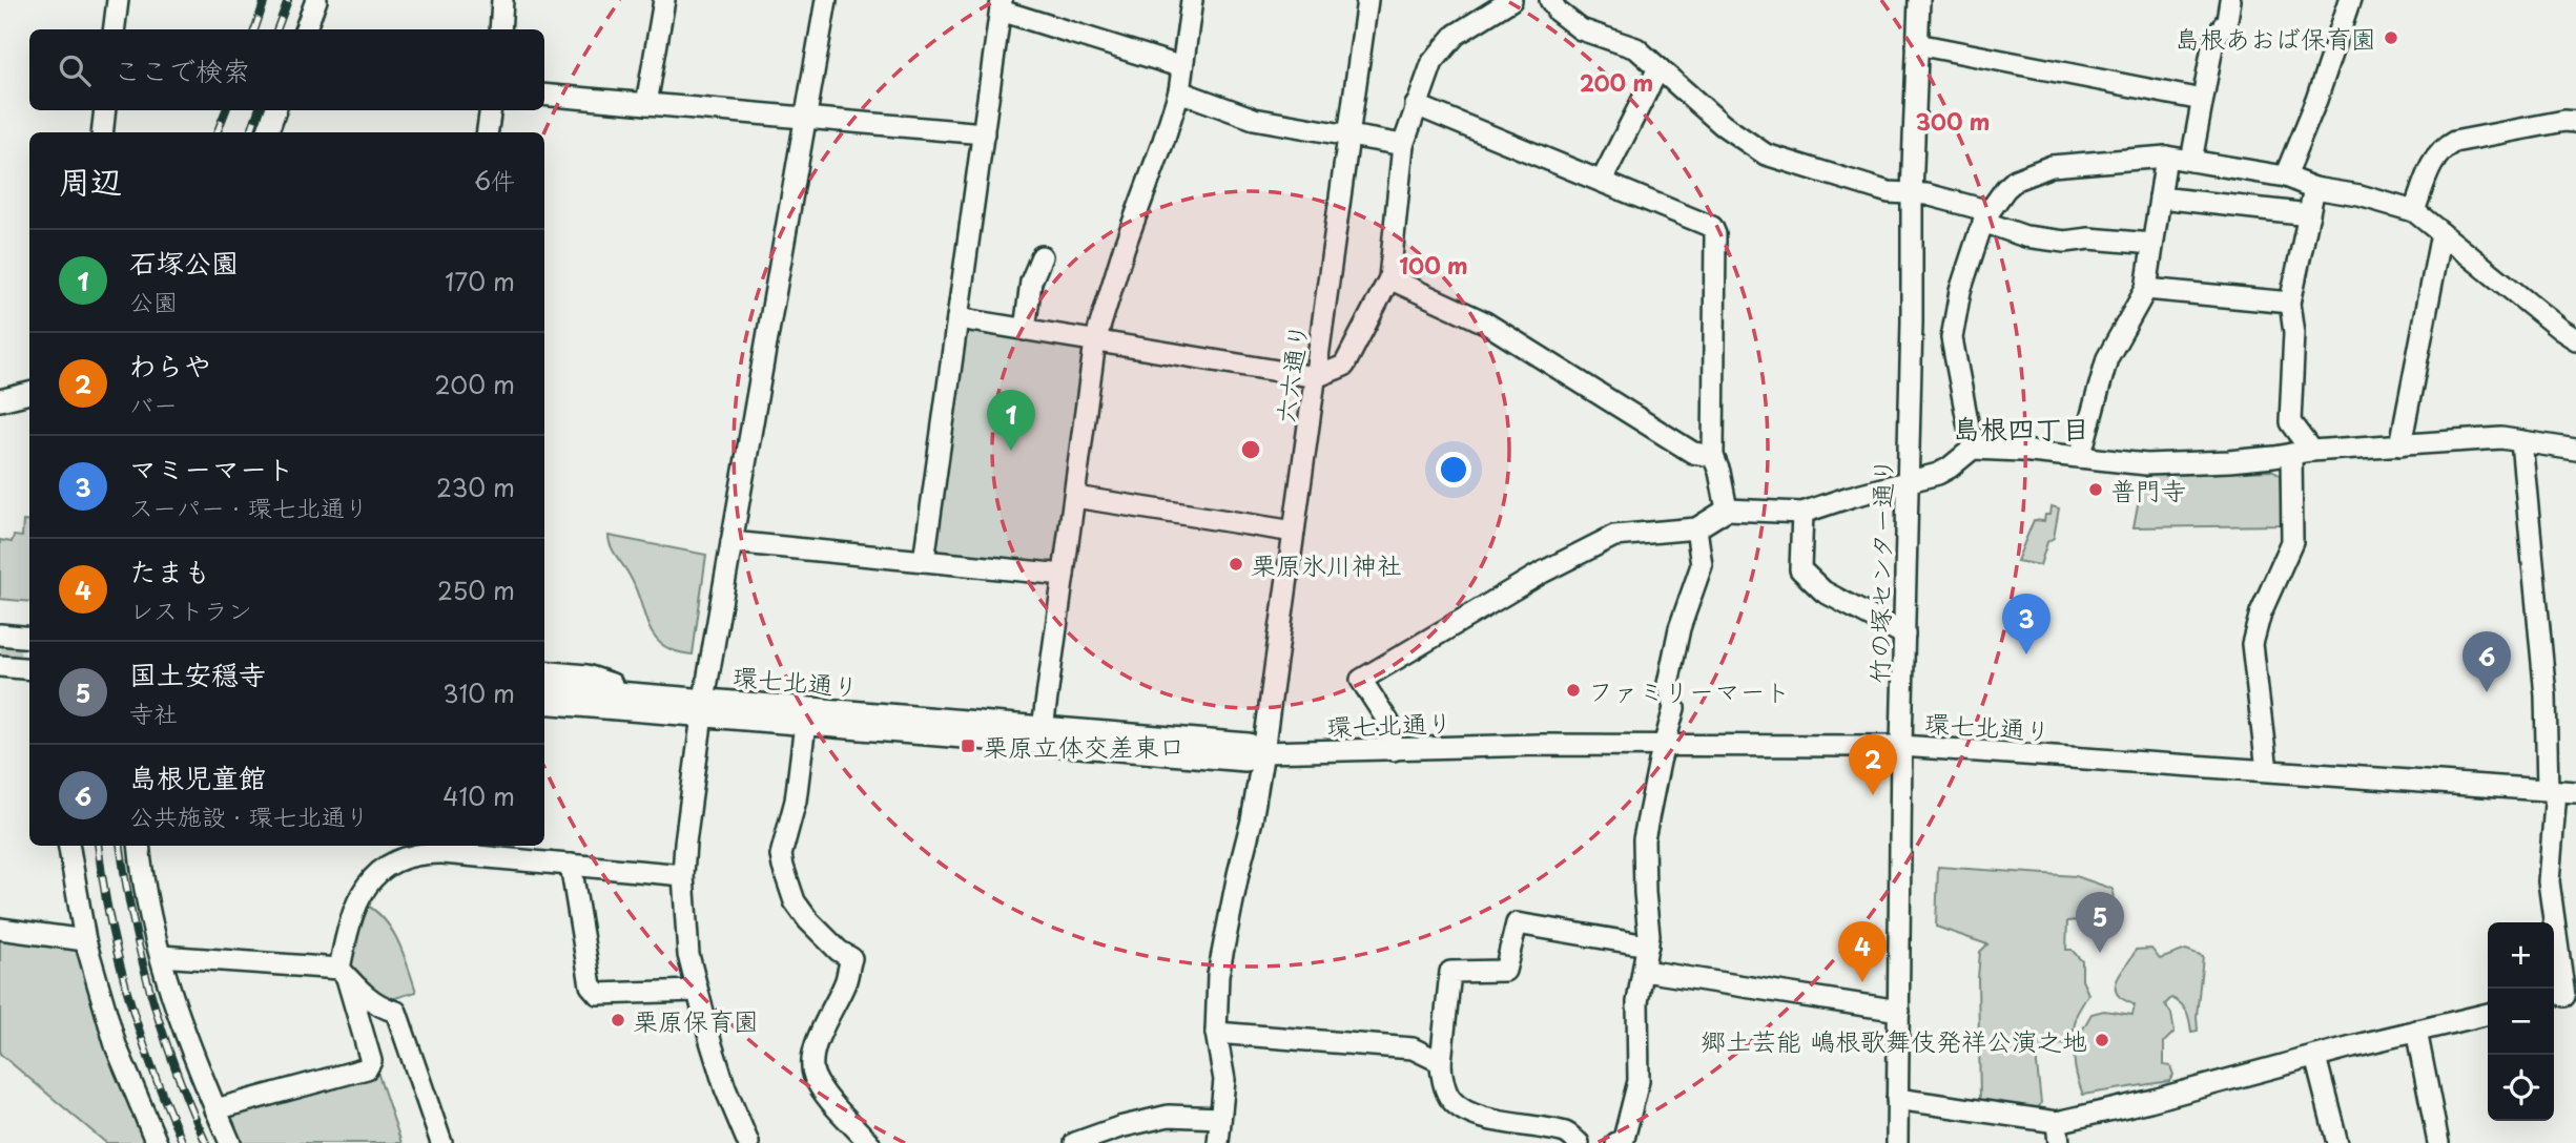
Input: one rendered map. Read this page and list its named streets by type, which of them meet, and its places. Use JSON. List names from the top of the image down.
{
  "streets": {
    "street": ["六六通り", "竹の塚センター通り", "環七北通り"]
  },
  "crossings": [
    ["六六通り", "環七北通り"],
    ["竹の塚センター通り", "環七北通り"]
  ],
  "districts": ["島根四丁目"],
  "places": {
    "other": [
      "島根あおば保育園",
      "普門寺",
      "栗原氷川神社",
      "ファミリーマート",
      "栗原保育園",
      "郷土芸能 嶋根歌舞伎発祥公演之地"
    ],
    "transit": ["栗原立体交差東口"]
  },
  "page": {
    "search": "ここで検索",
    "heading": ["周辺", "6件"],
    "list": [
      {
        "mark": "1",
        "name": "石塚公園",
        "note": "公園",
        "value": "170 m"
      },
      {
        "mark": "2",
        "name": "わらや",
        "note": "バー",
        "value": "200 m"
      },
      {
        "mark": "3",
        "name": "マミーマート",
        "note": "スーパー · 環七北通り",
        "value": "230 m"
      },
      {
        "mark": "4",
        "name": "たまも",
        "note": "レストラン",
        "value": "250 m"
      },
      {
        "mark": "5",
        "name": "国土安穏寺",
        "note": "寺社",
        "value": "310 m"
      },
      {
        "mark": "6",
        "name": "島根児童館",
        "note": "公共施設 · 環七北通り",
        "value": "410 m"
      }
    ],
    "pins": [
      "1",
      "3",
      "6",
      "2",
      "5",
      "4"
    ],
    "map_buttons": ["+", "−"]
  },
  "rings": ["200 m", "300 m", "100 m"]
}
